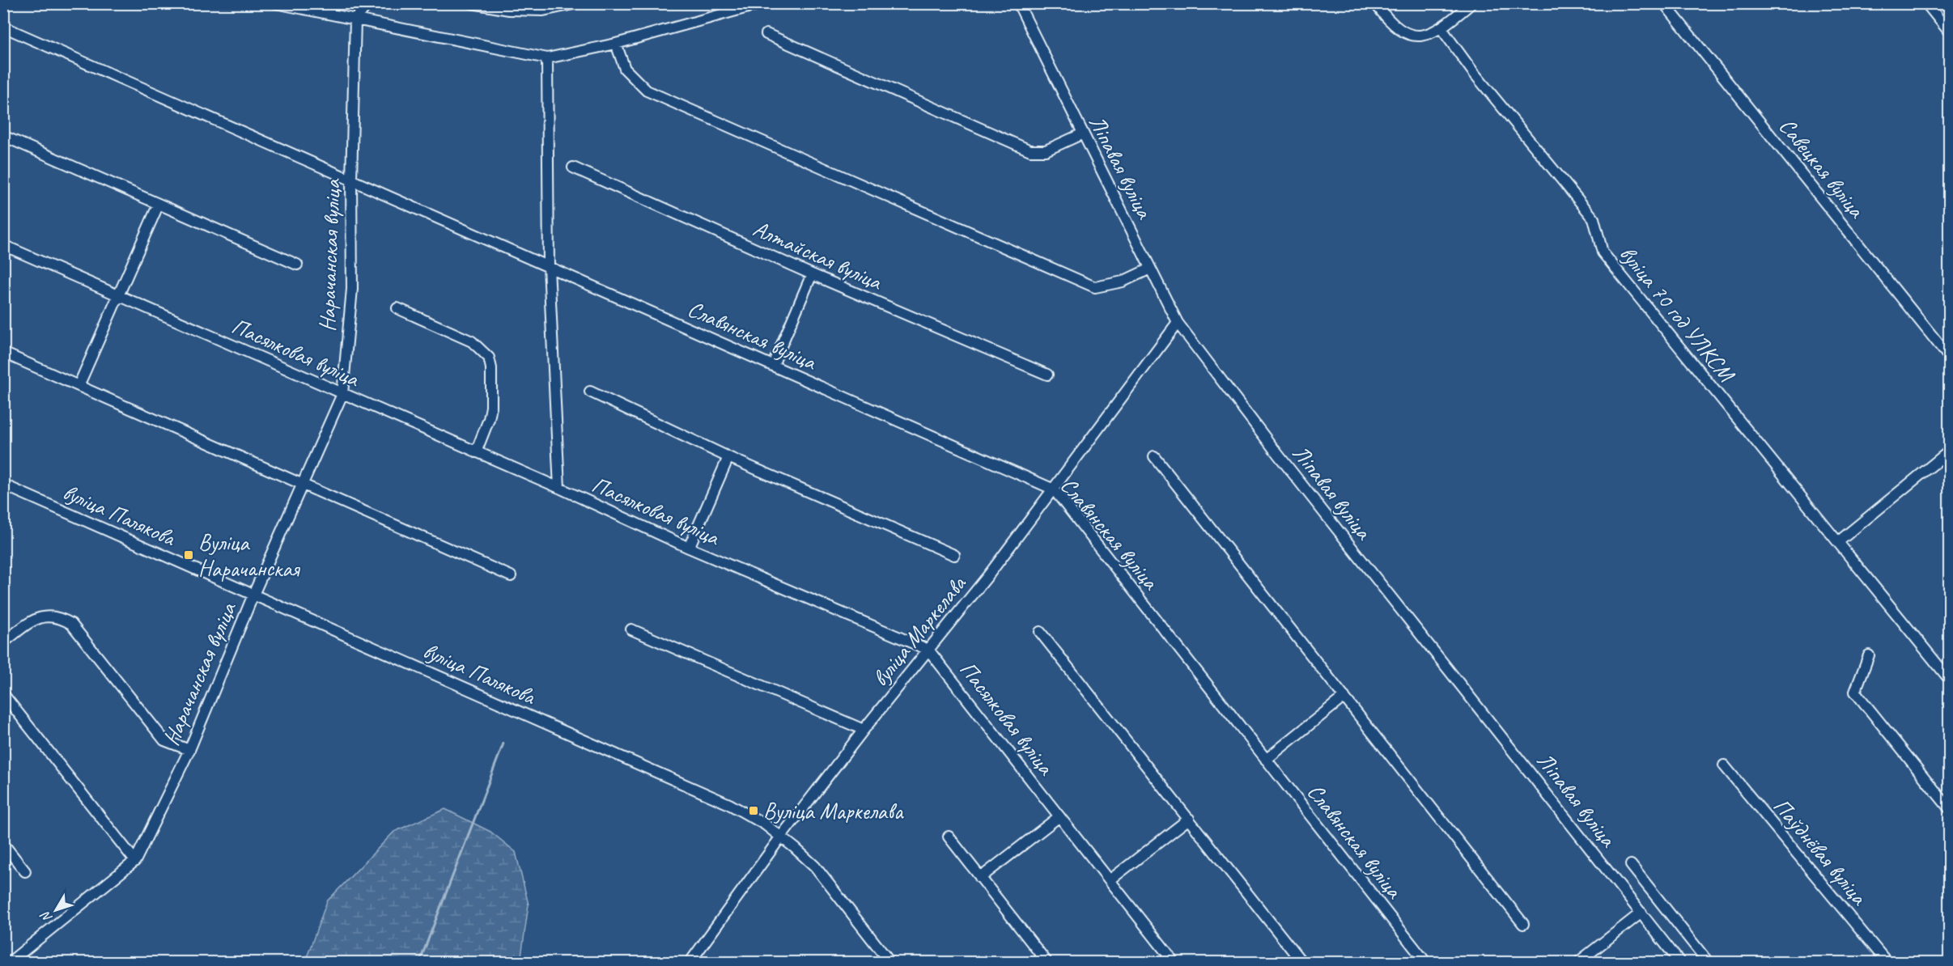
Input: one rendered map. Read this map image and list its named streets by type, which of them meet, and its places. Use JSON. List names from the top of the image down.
{
  "streets": {
    "street": [
      "Ліпавая вуліца",
      "Савецкая вуліца",
      "Алтайская вуліца",
      "Нарачанская вуліца",
      "вуліца 70 год УЛКСМ",
      "Славянская вуліца",
      "Пасялковая вуліца",
      "вуліца Палякова",
      "вуліца Маркелава",
      "Паўднёвая вуліца"
    ]
  },
  "crossings": [
    ["Ліпавая вуліца", "вуліца Маркелава"],
    ["Нарачанская вуліца", "Славянская вуліца"],
    ["Нарачанская вуліца", "Пасялковая вуліца"],
    ["Нарачанская вуліца", "вуліца Палякова"],
    ["Славянская вуліца", "вуліца Маркелава"],
    ["Пасялковая вуліца", "вуліца Маркелава"],
    ["вуліца Палякова", "вуліца Маркелава"]
  ],
  "places": {
    "transit": ["Вуліца Нарачанская", "Вуліца Маркелава"]
  },
  "north": "bottom left"
}
